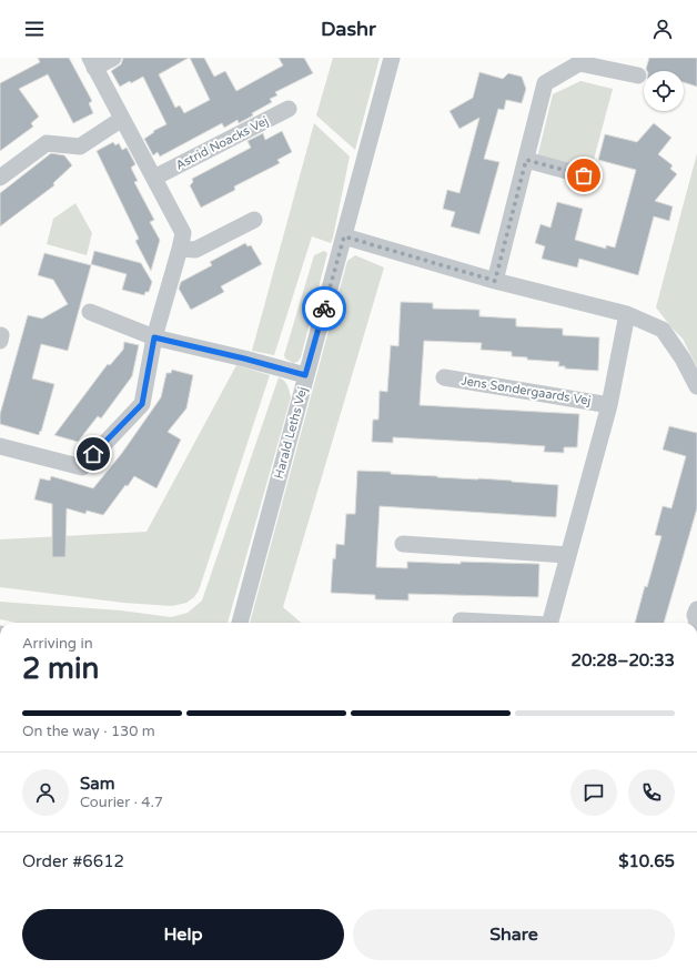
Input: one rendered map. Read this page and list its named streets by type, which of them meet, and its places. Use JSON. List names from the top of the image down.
{
  "streets": {
    "street": ["Astrid Noacks Vej", "Jens Søndergaards Vej", "Harald Leths Vej"]
  },
  "page": {
    "header": "Dashr",
    "heading": ["2 min", "Arriving in", "20:28–20:33"],
    "panel": [
      "Sam",
      "Courier · 4.7",
      "Order #6612",
      "$10.65"
    ],
    "bar": "On the way · 130 m",
    "buttons": ["Help", "Share"]
  }
}
